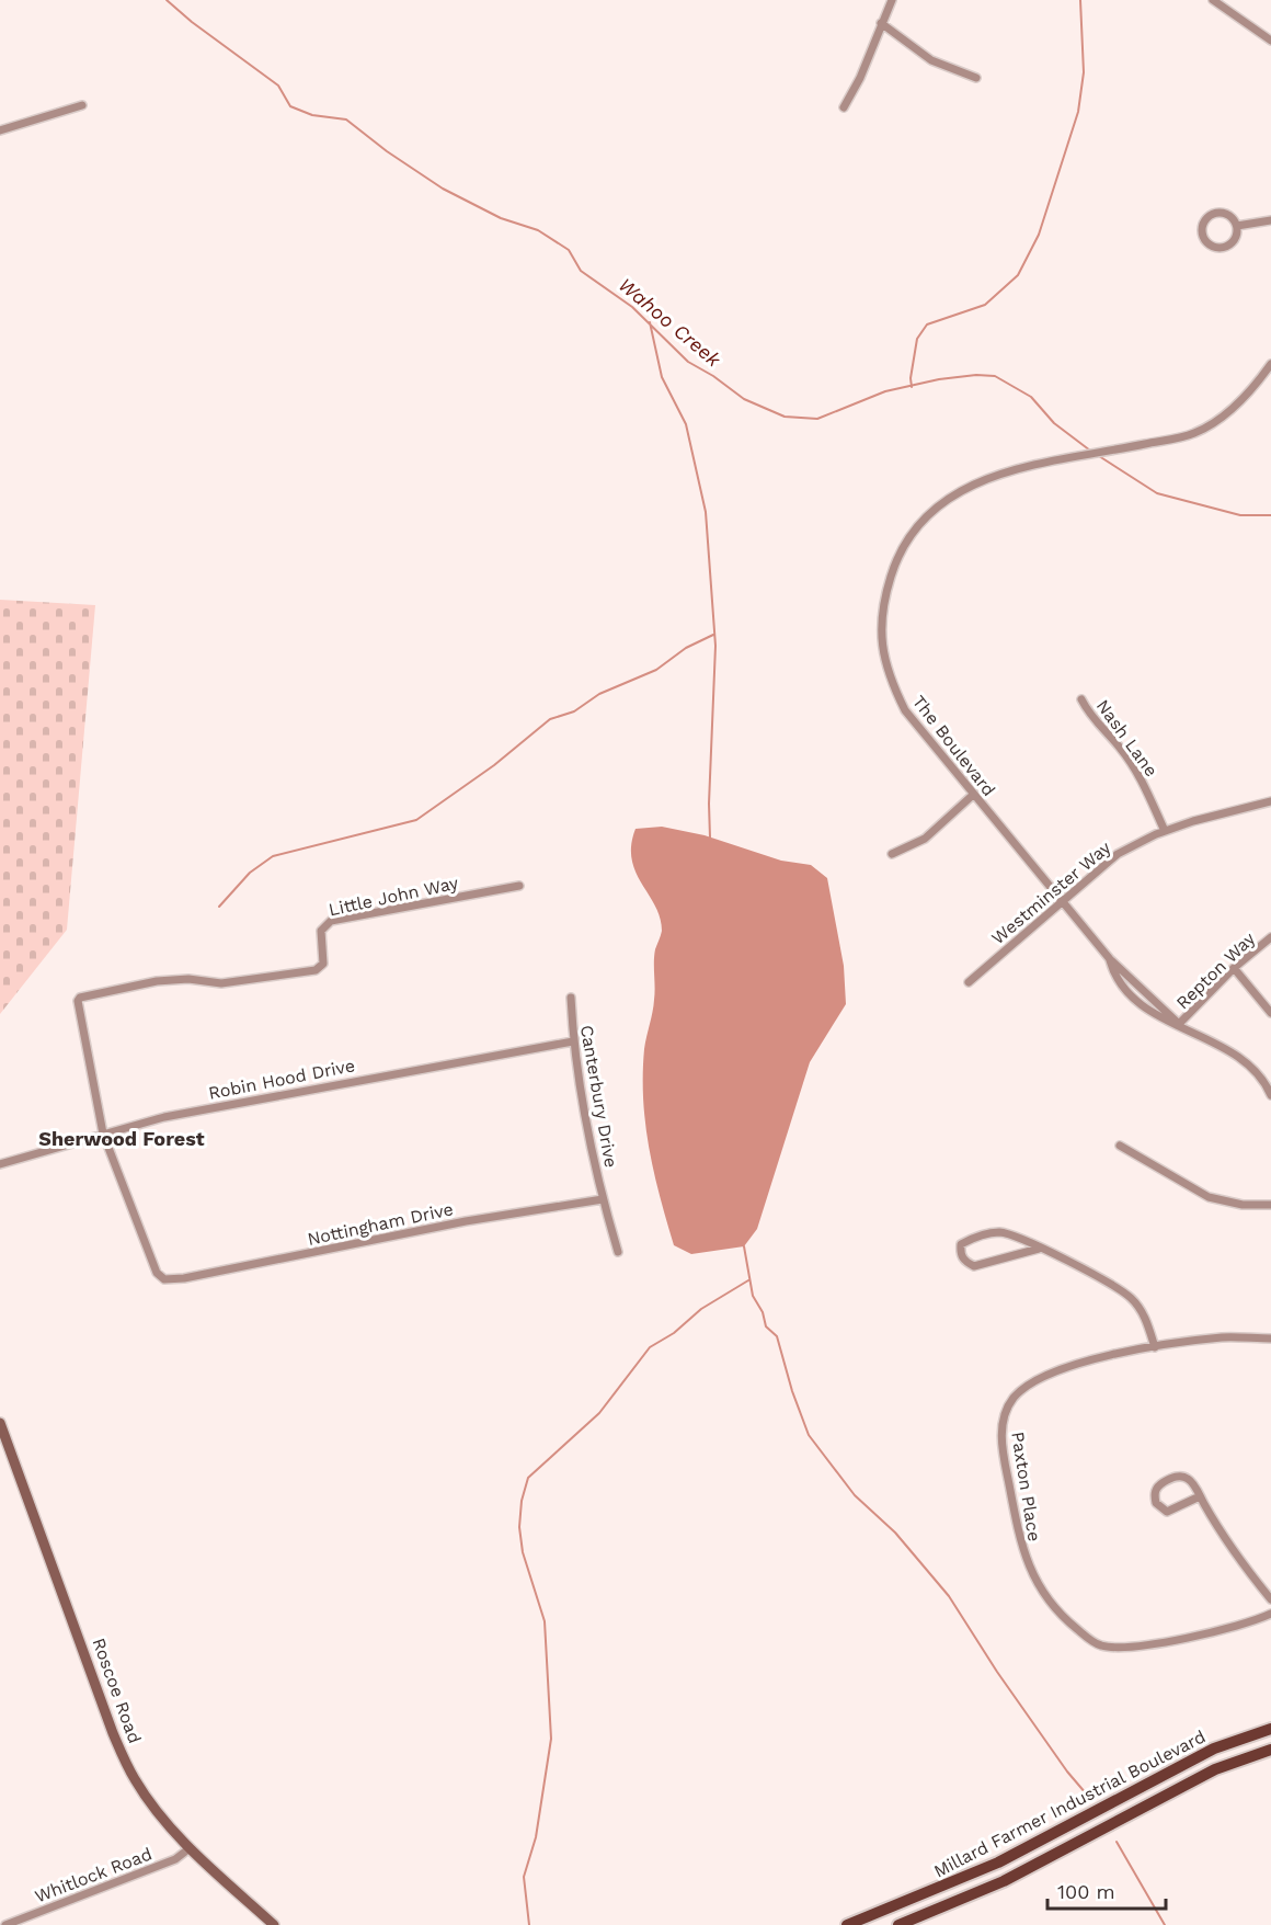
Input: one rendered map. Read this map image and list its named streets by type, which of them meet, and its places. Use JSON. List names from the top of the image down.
{
  "streets": {
    "main road": ["Roscoe Road", "Millard Farmer Industrial Boulevard"],
    "street": [
      "Nash Lane",
      "The Boulevard",
      "Westminster Way",
      "Little John Way",
      "Repton Way",
      "Robin Hood Drive",
      "Canterbury Drive",
      "Nottingham Drive",
      "Paxton Place",
      "Whitlock Road"
    ]
  },
  "crossings": [
    ["Nash Lane", "Westminster Way"],
    ["The Boulevard", "Westminster Way"],
    ["The Boulevard", "Repton Way"],
    ["Little John Way", "Robin Hood Drive"],
    ["Little John Way", "Nottingham Drive"],
    ["Robin Hood Drive", "Canterbury Drive"],
    ["Robin Hood Drive", "Nottingham Drive"],
    ["Canterbury Drive", "Nottingham Drive"],
    ["Roscoe Road", "Whitlock Road"]
  ],
  "districts": ["Sherwood Forest"],
  "water": ["Wahoo Creek"],
  "scale_bar": "100 m"
}
